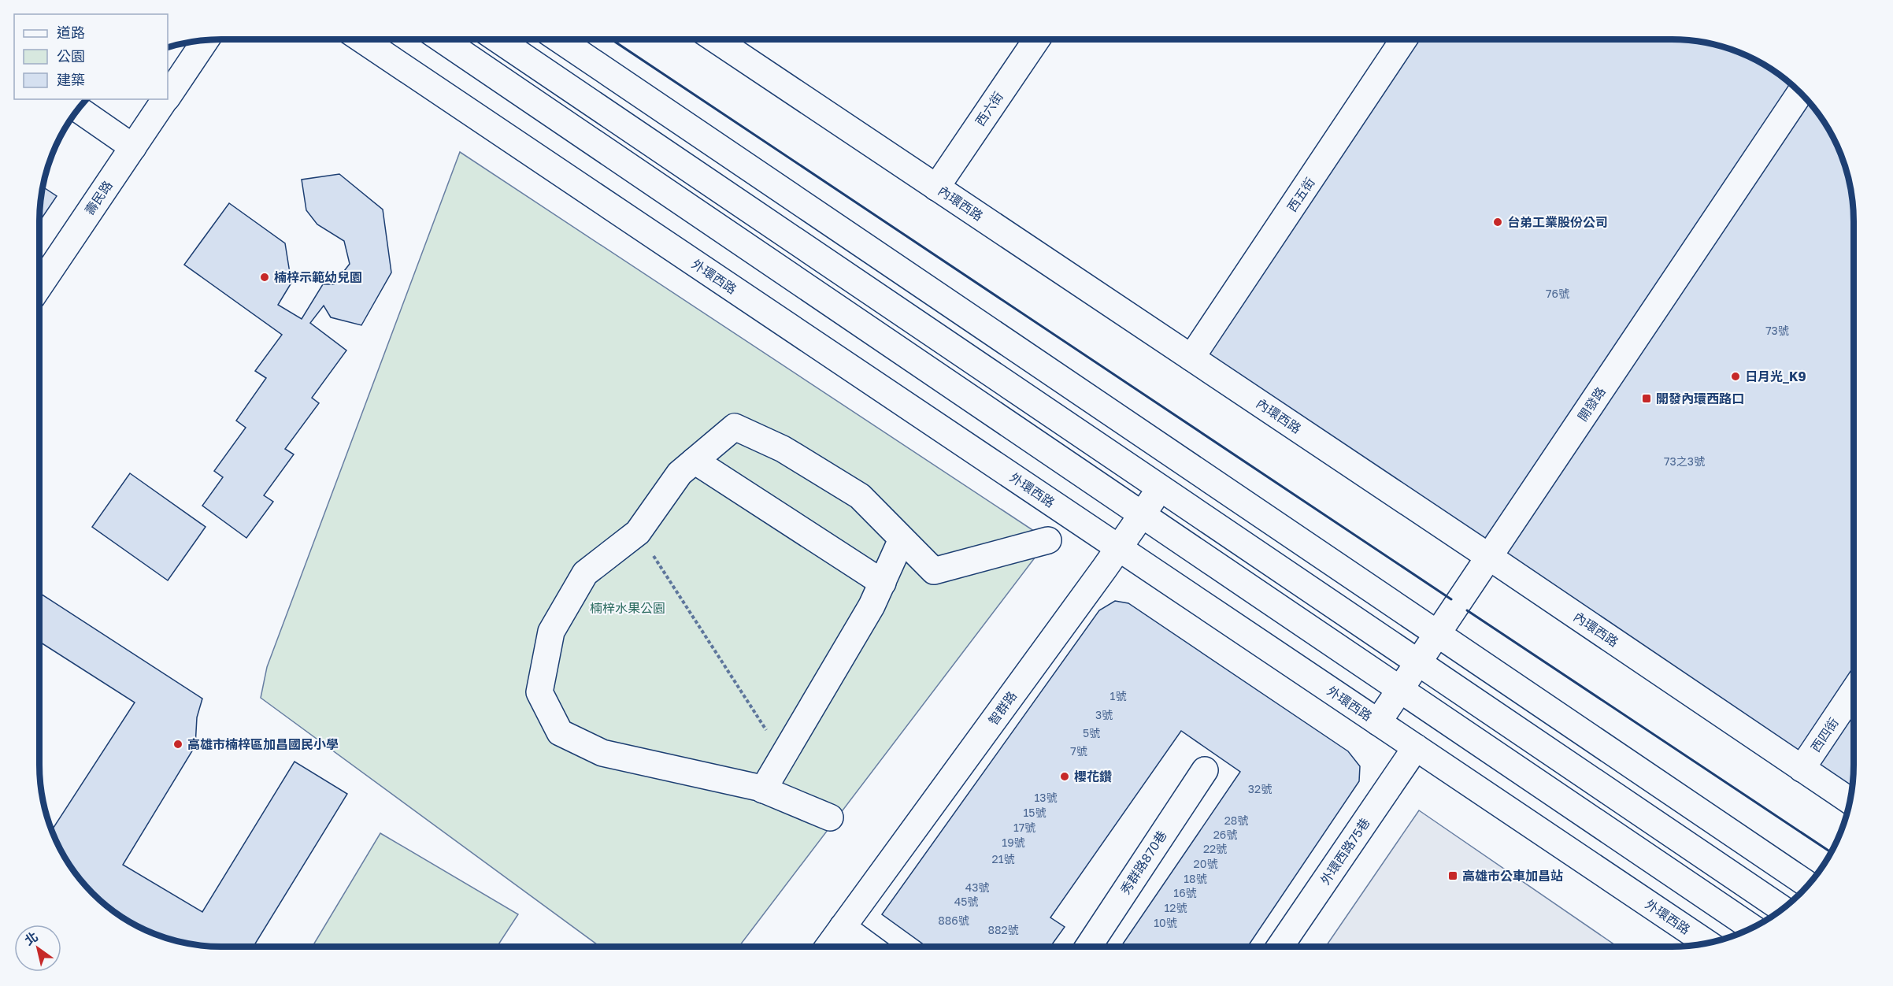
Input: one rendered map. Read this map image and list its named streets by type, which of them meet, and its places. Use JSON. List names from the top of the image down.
{
  "streets": {
    "street": [
      "西六街",
      "西五街",
      "壽民路",
      "內環西路",
      "外環西路",
      "開發路",
      "智群路",
      "西四街",
      "外環西路75巷",
      "秀群路870巷"
    ]
  },
  "crossings": [
    ["西六街", "內環西路"],
    ["西五街", "內環西路"],
    ["內環西路", "開發路"],
    ["內環西路", "西四街"],
    ["外環西路", "開發路"],
    ["外環西路", "智群路"],
    ["外環西路", "外環西路75巷"]
  ],
  "parks": ["楠梓水果公園"],
  "places": {
    "other": [
      "台弟工業股份公司",
      "楠梓示範幼兒園",
      "日月光_K9",
      "高雄市楠梓區加昌國民小學",
      "櫻花鑽"
    ],
    "transit": ["開發內環西路口", "高雄市公車加昌站"]
  },
  "house_numbers": [
    "76號",
    "73號",
    "73之3號",
    "1號",
    "3號",
    "5號",
    "7號",
    "32號",
    "13號",
    "15號",
    "28號",
    "17號",
    "26號",
    "19號",
    "22號",
    "21號",
    "20號",
    "18號",
    "43號",
    "16號",
    "45號",
    "12號",
    "886號",
    "10號",
    "882號"
  ],
  "legend": ["道路", "公園", "建築"],
  "north": "top left"
}
